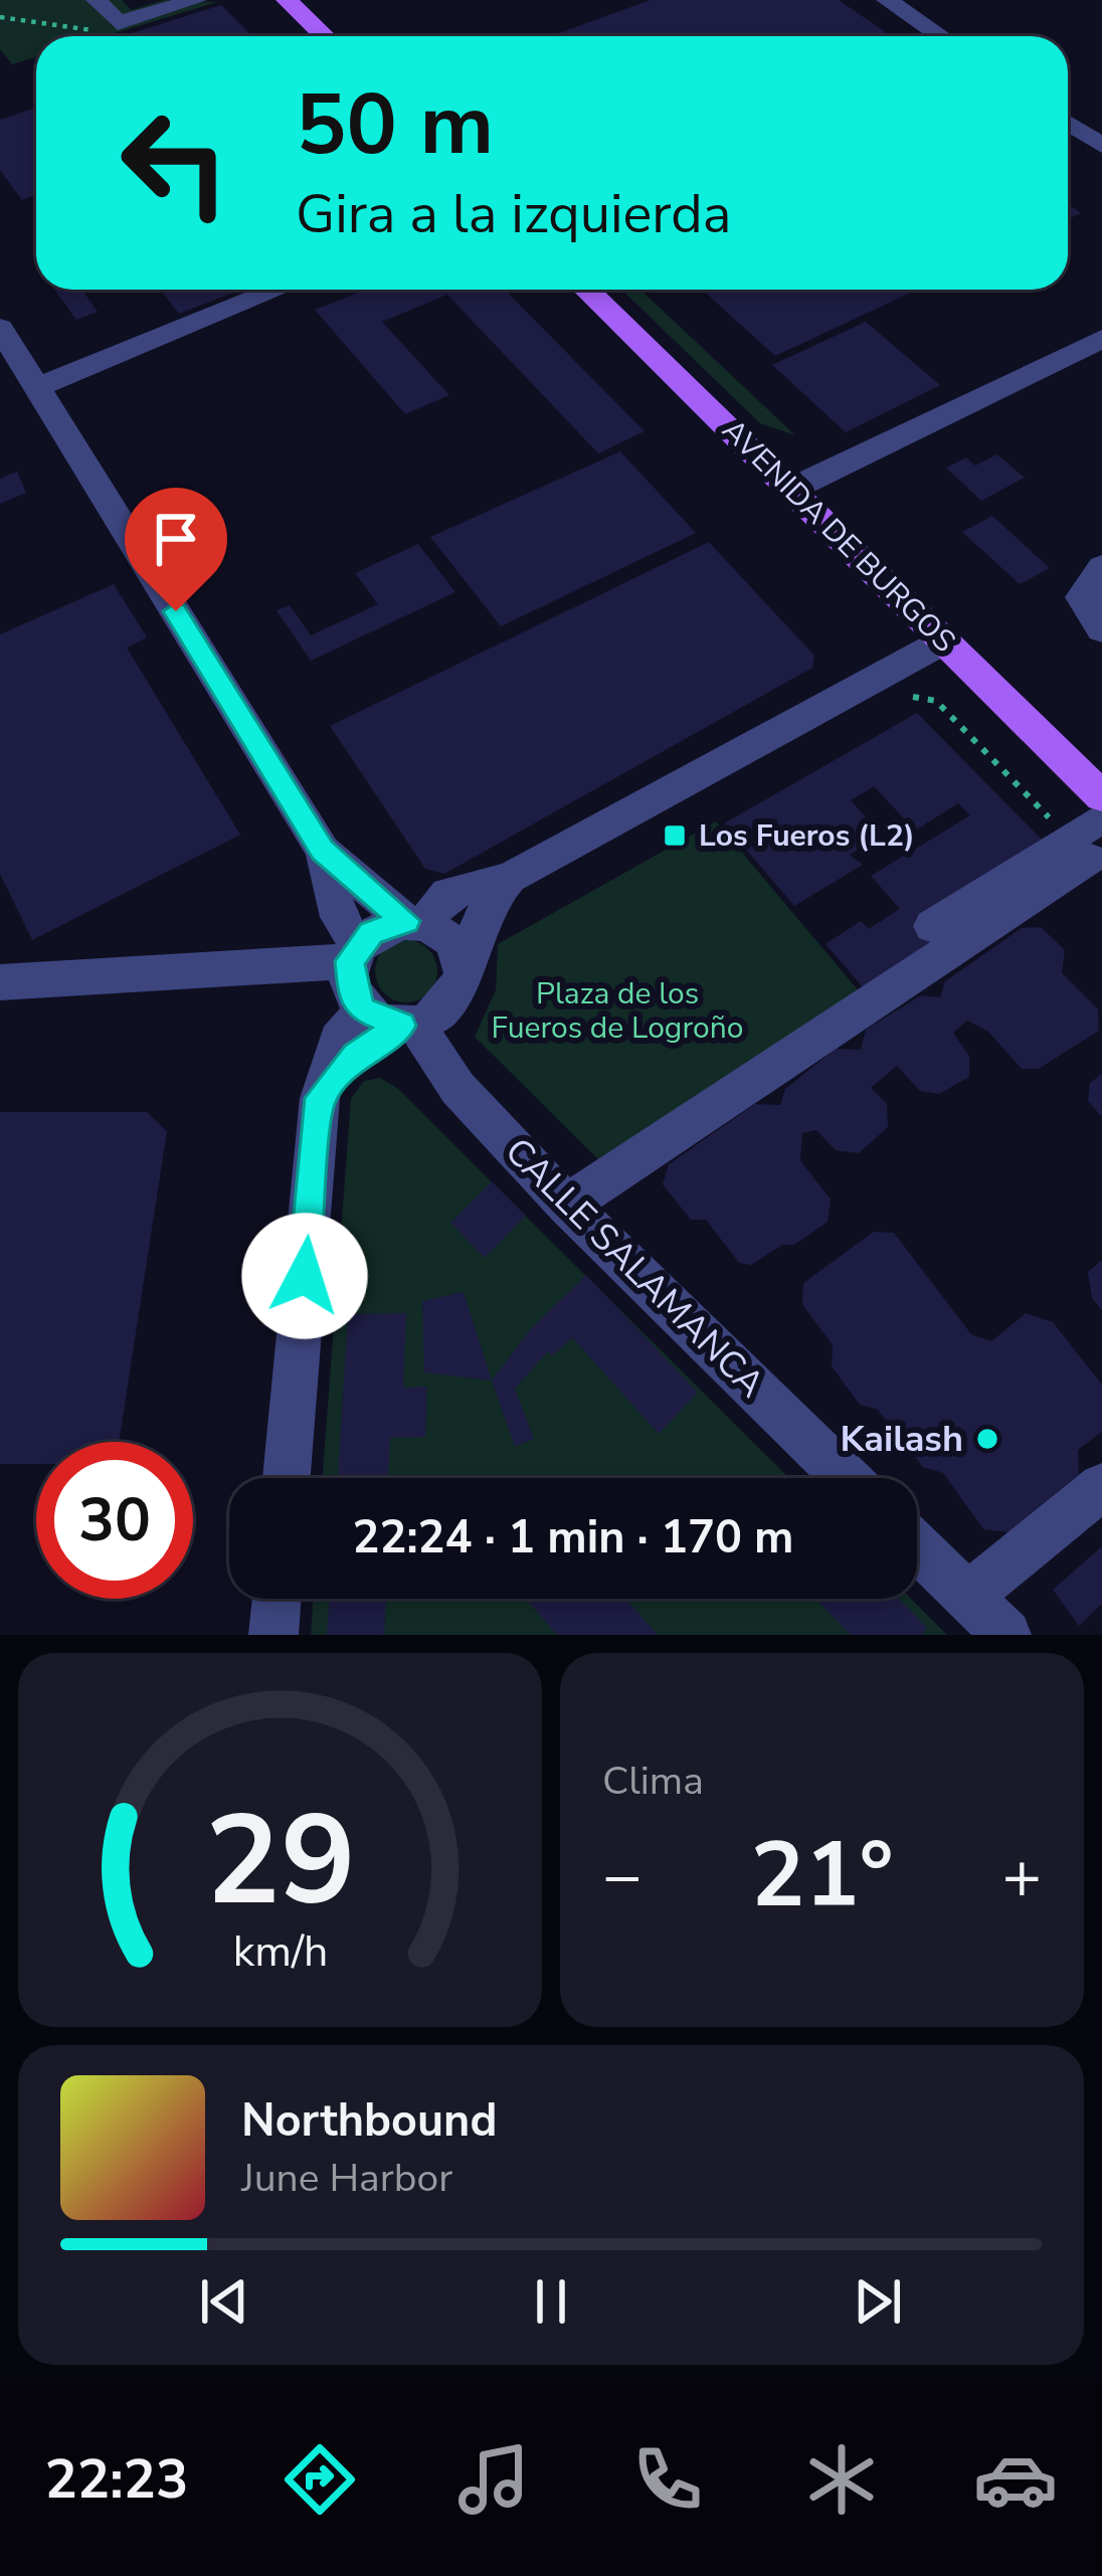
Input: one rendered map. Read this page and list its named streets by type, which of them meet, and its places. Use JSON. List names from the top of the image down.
{
  "streets": {
    "main road": ["AVENIDA DE BURGOS"],
    "street": ["CALLE SALAMANCA"]
  },
  "parks": ["Plaza de los Fueros de Logroño"],
  "places": {
    "transit": ["Los Fueros (L2)"],
    "other": ["Kailash"]
  },
  "page": {
    "turn": ["50 m", "Gira a la izquierda"],
    "limit": "30",
    "trip": "22:24 · 1 min · 170 m",
    "tile": "Clima",
    "heat": ["−", "21°", "+"],
    "song": ["Northbound", "June Harbor"],
    "tabs": "22:23",
    "gauge": ["29", "km/h"]
  }
}
